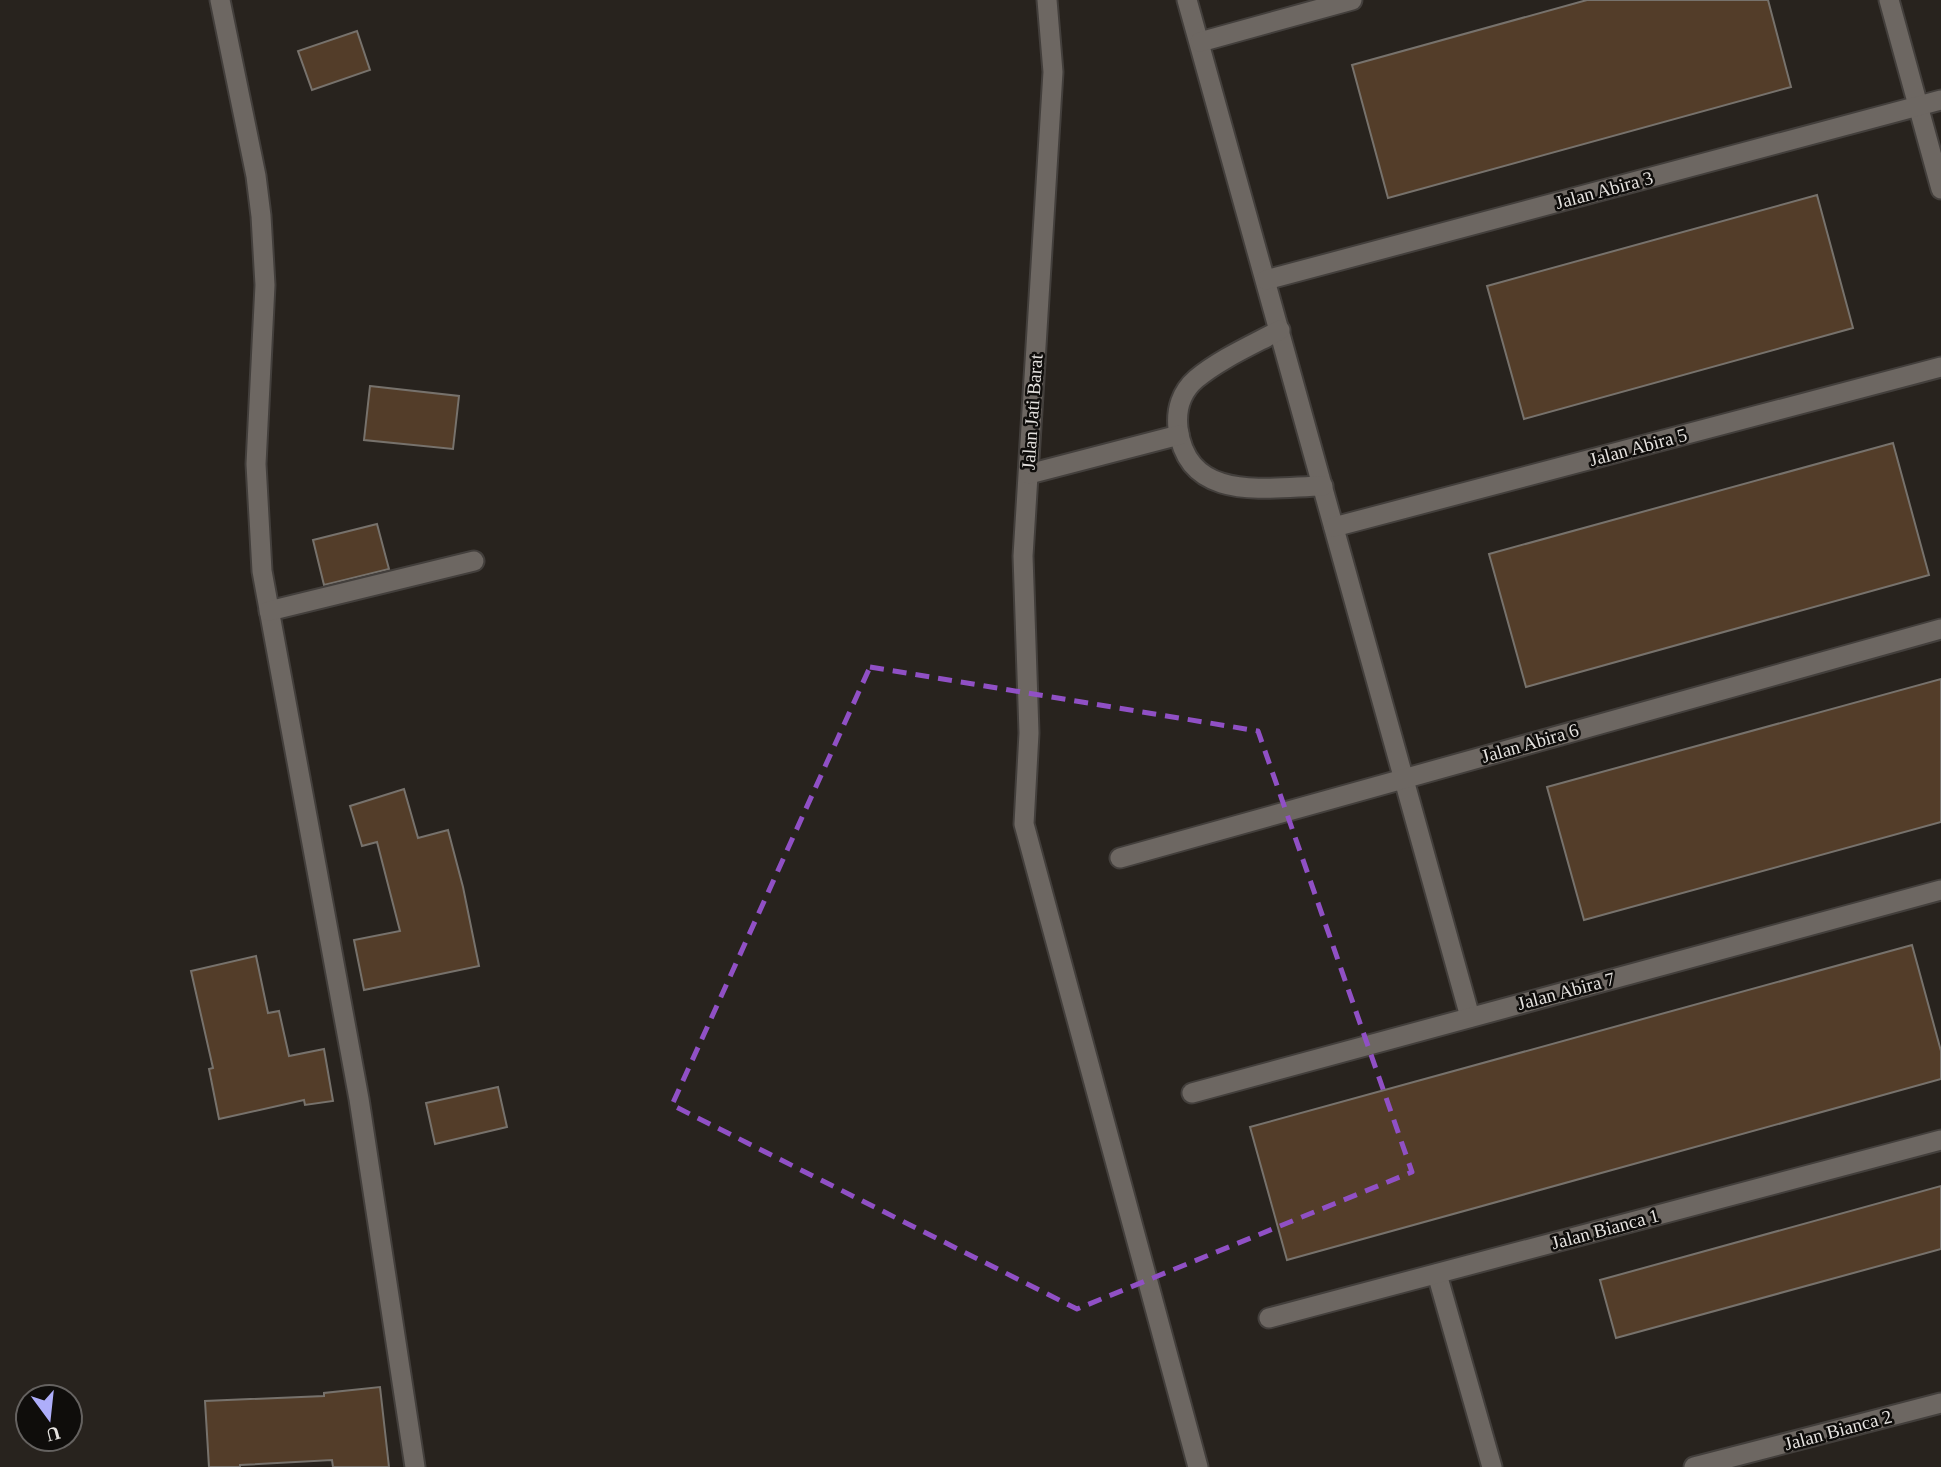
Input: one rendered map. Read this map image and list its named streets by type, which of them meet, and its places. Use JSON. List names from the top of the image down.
{
  "streets": {
    "street": [
      "Jalan Abira 3",
      "Jalan Jati Barat",
      "Jalan Abira 5",
      "Jalan Abira 6",
      "Jalan Abira 7",
      "Jalan Bianca 1",
      "Jalan Bianca 2"
    ]
  },
  "north": "bottom"
}
